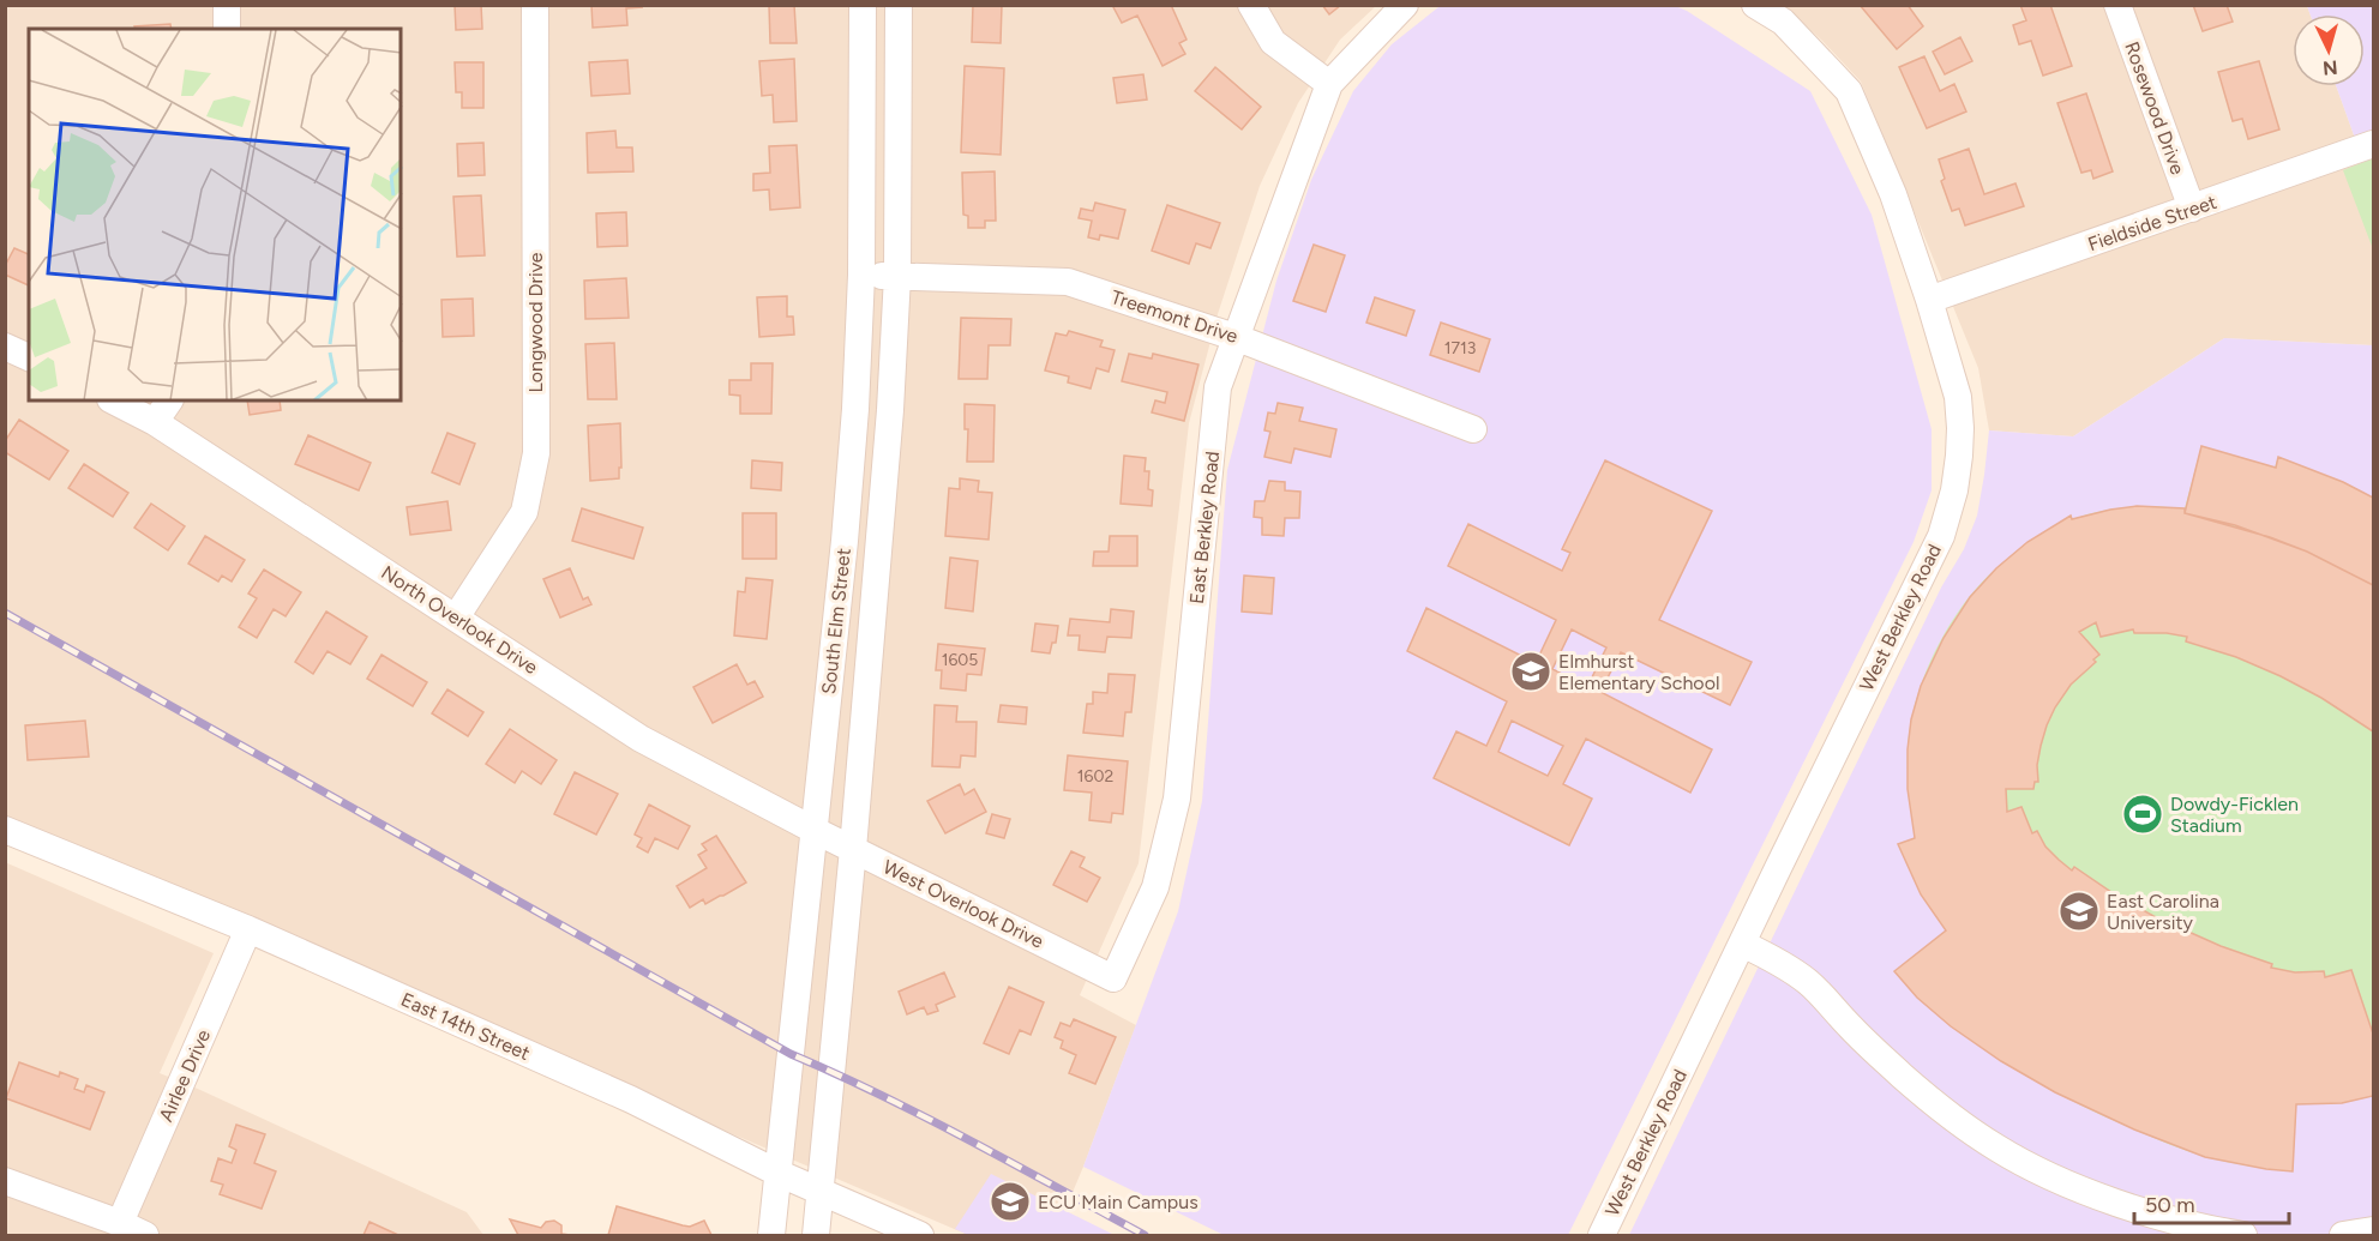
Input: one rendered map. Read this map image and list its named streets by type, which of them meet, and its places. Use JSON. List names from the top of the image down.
{
  "streets": {
    "street": [
      "Rosewood Drive",
      "Fieldside Street",
      "Treemont Drive",
      "Longwood Drive",
      "East Berkley Road",
      "West Berkley Road",
      "North Overlook Drive",
      "South Elm Street",
      "West Overlook Drive",
      "East 14th Street",
      "Airlee Drive"
    ]
  },
  "crossings": [
    ["Rosewood Drive", "Fieldside Street"],
    ["Fieldside Street", "West Berkley Road"],
    ["Treemont Drive", "East Berkley Road"],
    ["Treemont Drive", "South Elm Street"],
    ["Longwood Drive", "North Overlook Drive"],
    ["East Berkley Road", "West Overlook Drive"],
    ["North Overlook Drive", "South Elm Street"],
    ["North Overlook Drive", "West Overlook Drive"],
    ["South Elm Street", "West Overlook Drive"],
    ["South Elm Street", "East 14th Street"],
    ["East 14th Street", "Airlee Drive"]
  ],
  "places": {
    "school or university": ["Elmhurst Elementary School", "East Carolina University", "ECU Main Campus"],
    "sports": ["Dowdy-Ficklen Stadium"]
  },
  "house_numbers": ["1713", "1605", "1602"],
  "scale_bar": "50 m",
  "north": "bottom"
}
